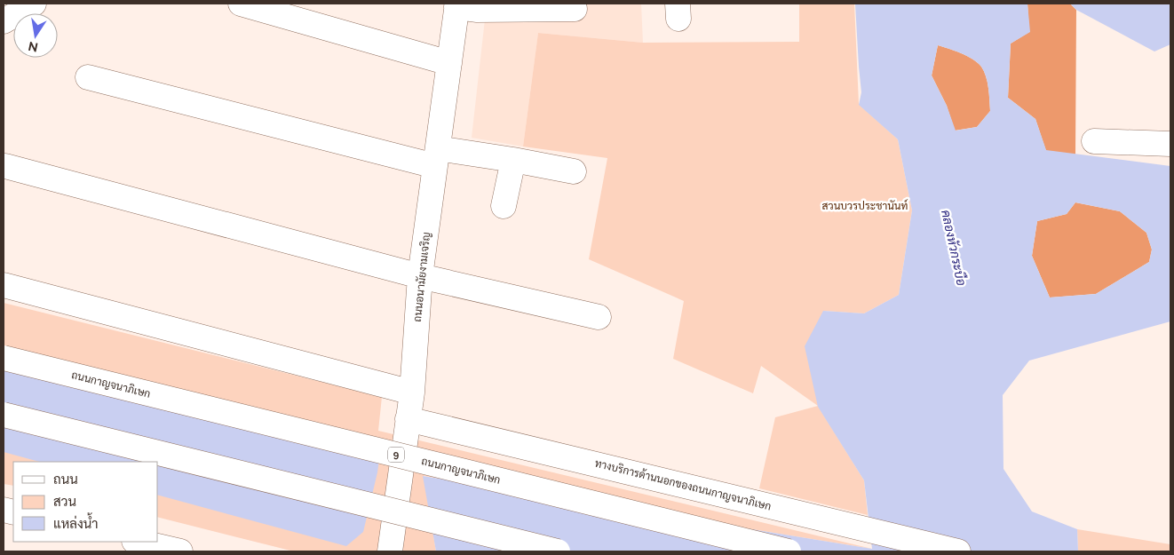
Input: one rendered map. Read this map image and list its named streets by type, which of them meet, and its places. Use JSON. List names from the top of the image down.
{
  "streets": {
    "main road": [
      "ถนนอนามัยงามเจริญ",
      "ถนนกาญจนาภิเษก",
      "9",
      "ทางบริการด้านนอกของถนนกาญจนาภิเษก"
    ]
  },
  "crossings": [
    ["ถนนอนามัยงามเจริญ", "ทางบริการด้านนอกของถนนกาญจนาภิเษก"]
  ],
  "water": ["คลองหัวกระบือ"],
  "parks": ["สวนบวรประชานันท์"],
  "legend": ["ถนน", "สวน", "แหล่งน้ำ"],
  "north": "bottom"
}
